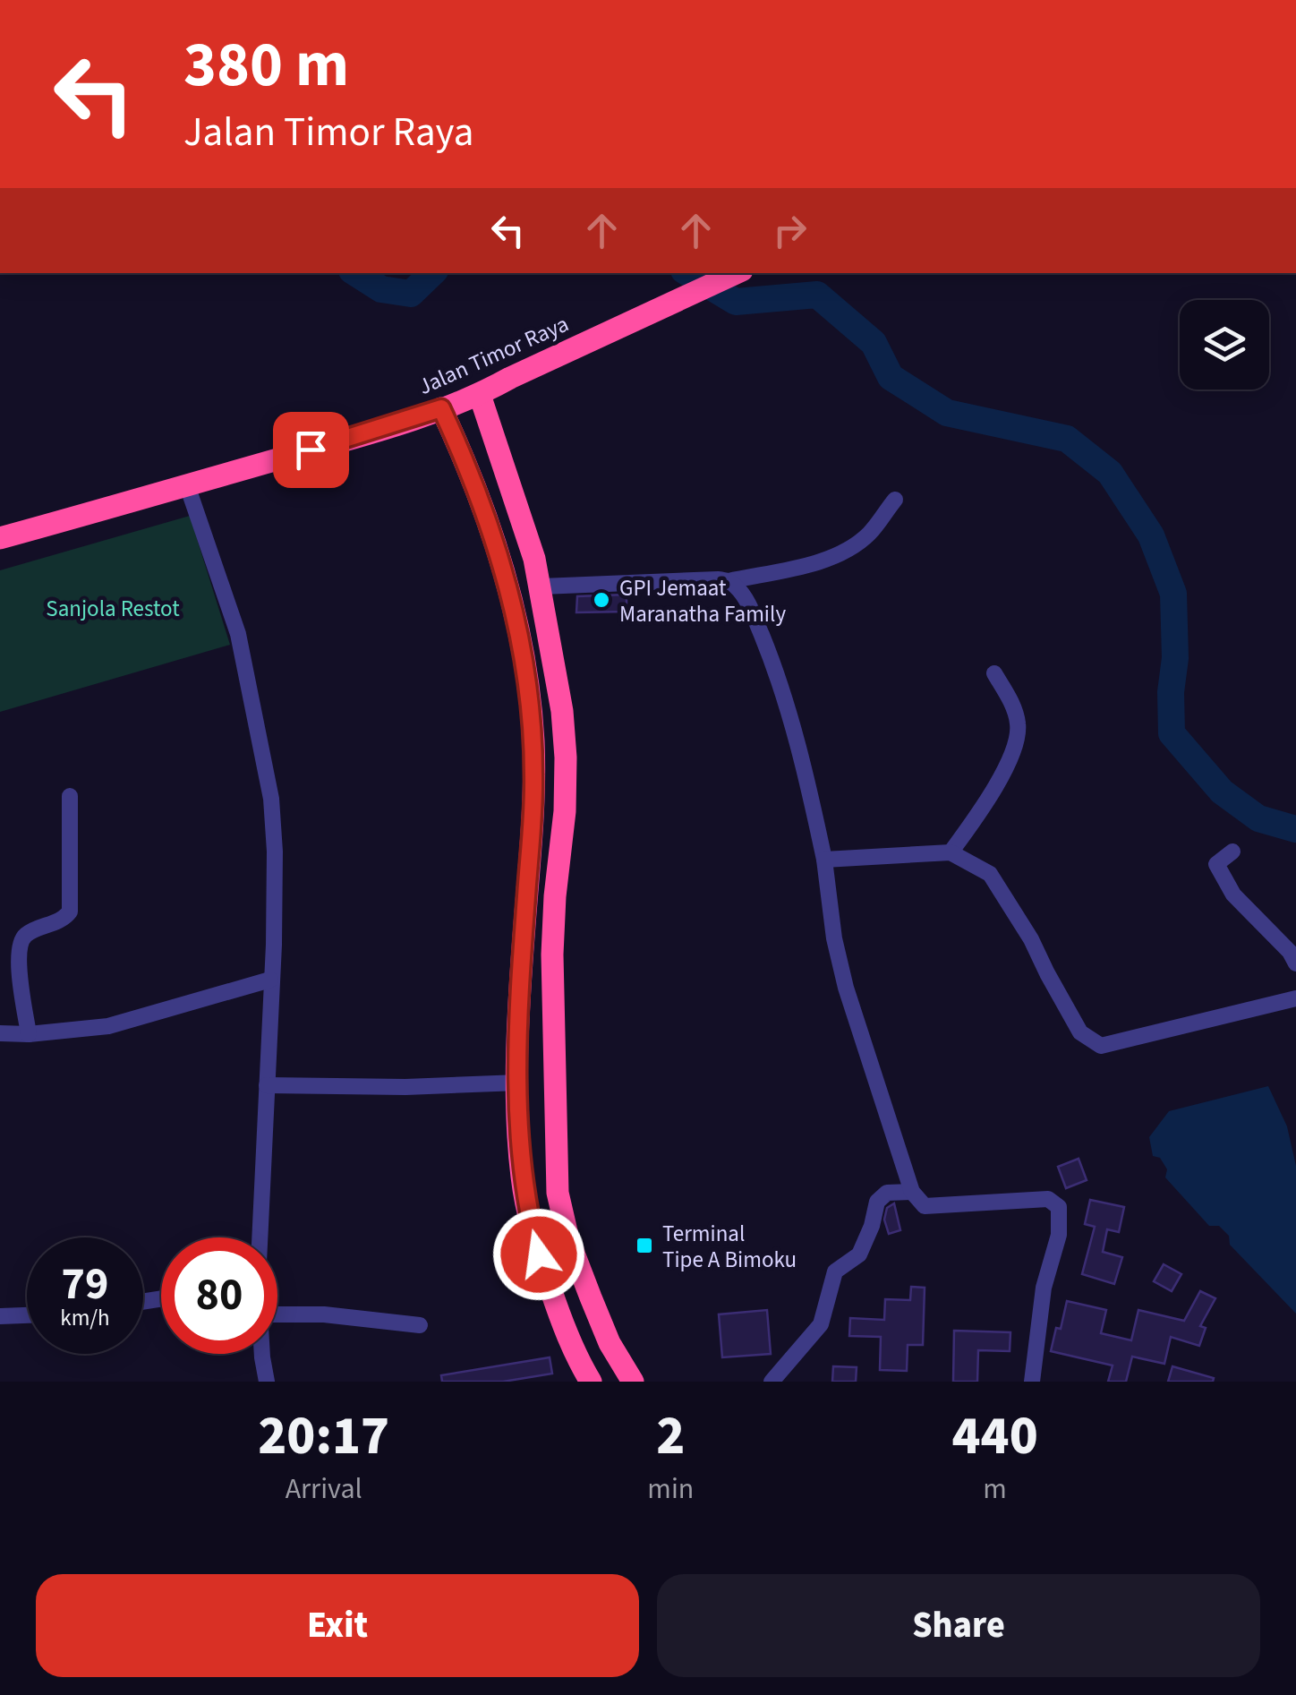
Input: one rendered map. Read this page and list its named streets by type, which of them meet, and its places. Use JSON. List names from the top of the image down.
{
  "streets": {
    "highway": ["Jalan Timor Raya"]
  },
  "parks": ["Sanjola Restot"],
  "places": {
    "other": ["GPI Jemaat Maranatha Family"],
    "transit": ["Terminal Tipe A Bimoku"]
  },
  "page": {
    "turn": ["380 m", "Jalan Timor Raya"],
    "speed": "79 km/h",
    "limit": "80",
    "eta": [
      "20:17",
      "Arrival",
      "2",
      "min",
      "440",
      "m"
    ],
    "buttons": ["Exit", "Share"]
  }
}
